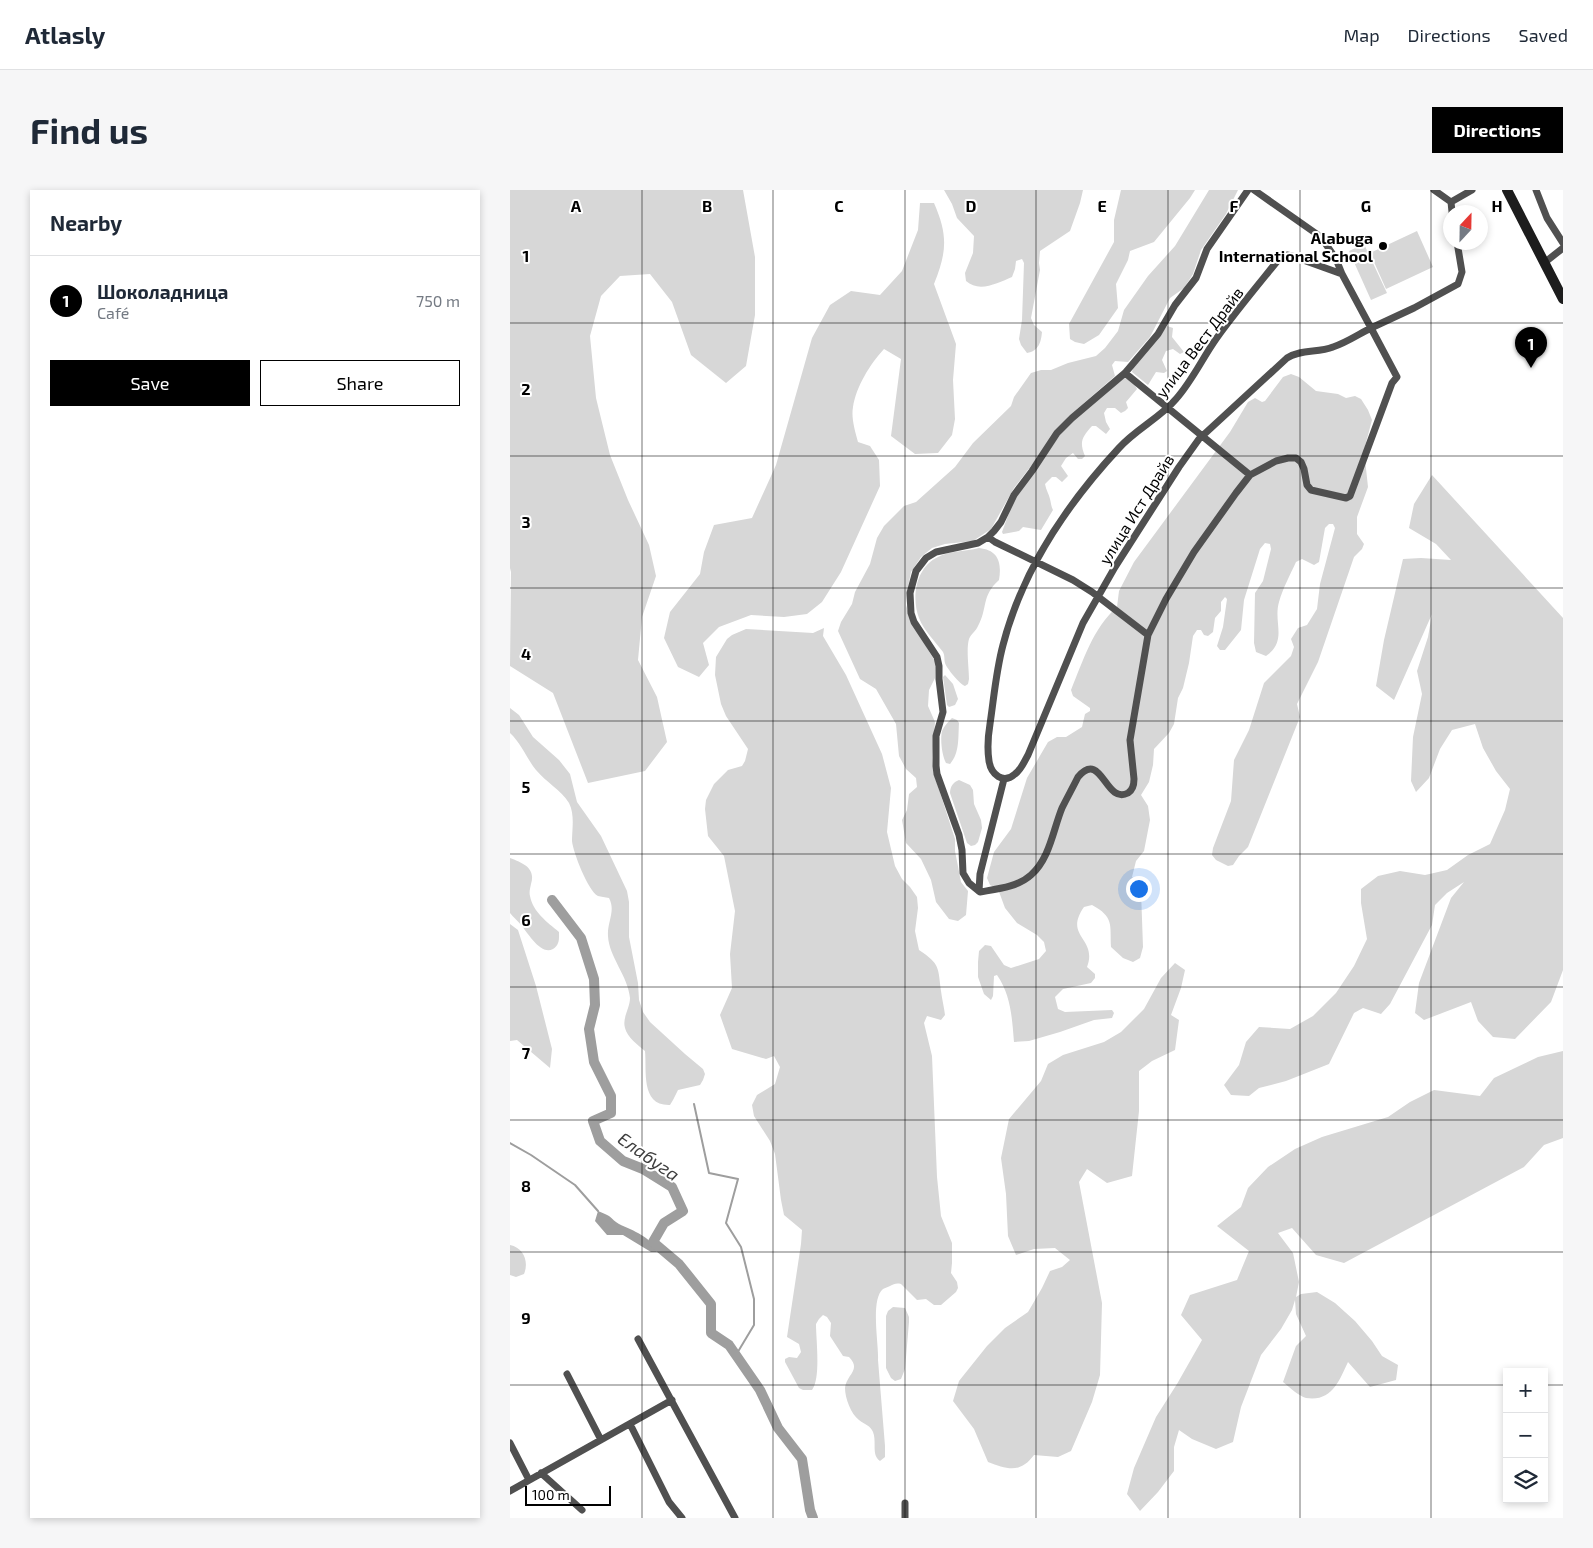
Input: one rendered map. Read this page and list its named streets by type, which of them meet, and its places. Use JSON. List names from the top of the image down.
{
  "streets": {
    "street": ["улица Вест Драйв", "улица Ист Драйв"]
  },
  "crossings": [
    ["улица Вест Драйв", "улица Ист Драйв"]
  ],
  "water": ["Елабуга"],
  "places": ["Alabuga International School"],
  "scale_bar": "100 m",
  "north": "top",
  "page": {
    "header": "Atlasly",
    "nav": ["Map", "Directions", "Saved"],
    "buttons": [
      "Directions",
      ["Save", "Share"]
    ],
    "title": "Find us",
    "heading": "Nearby",
    "list": [
      {
        "mark": "1",
        "name": "Шоколадница",
        "note": "Café",
        "value": "750 m"
      }
    ],
    "pins": "1",
    "map_buttons": ["+", "−"],
    "scale": "100 m"
  },
  "grid": {
    "columns": [
      "A",
      "B",
      "C",
      "D",
      "E",
      "F",
      "G",
      "H"
    ],
    "rows": [
      "1",
      "2",
      "3",
      "4",
      "5",
      "6",
      "7",
      "8",
      "9"
    ]
  }
}
